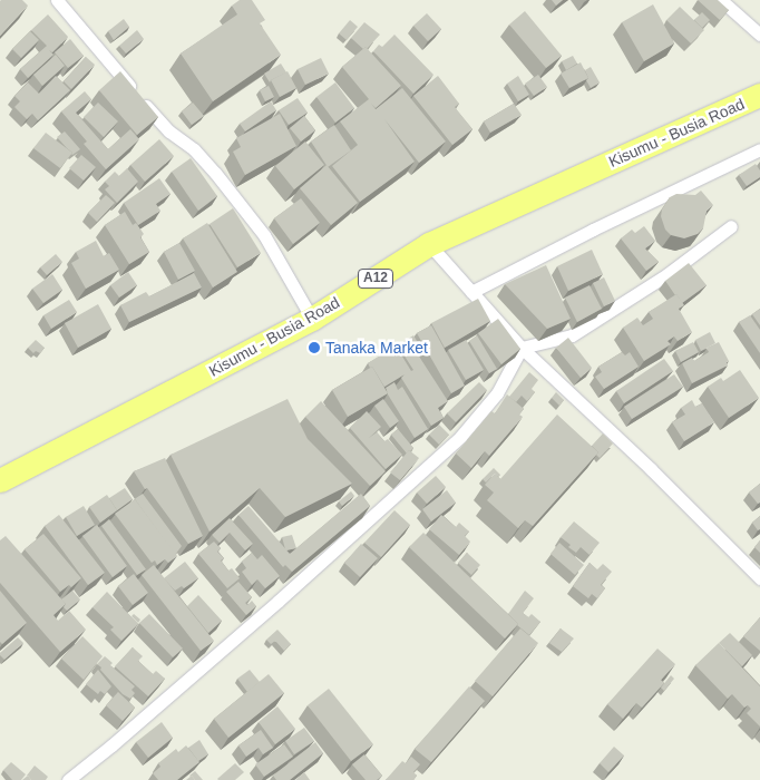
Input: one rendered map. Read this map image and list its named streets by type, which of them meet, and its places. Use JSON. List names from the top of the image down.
{
  "streets": {
    "highway": ["Kisumu - Busia Road", "A12"]
  },
  "places": ["Tanaka Market"]
}
